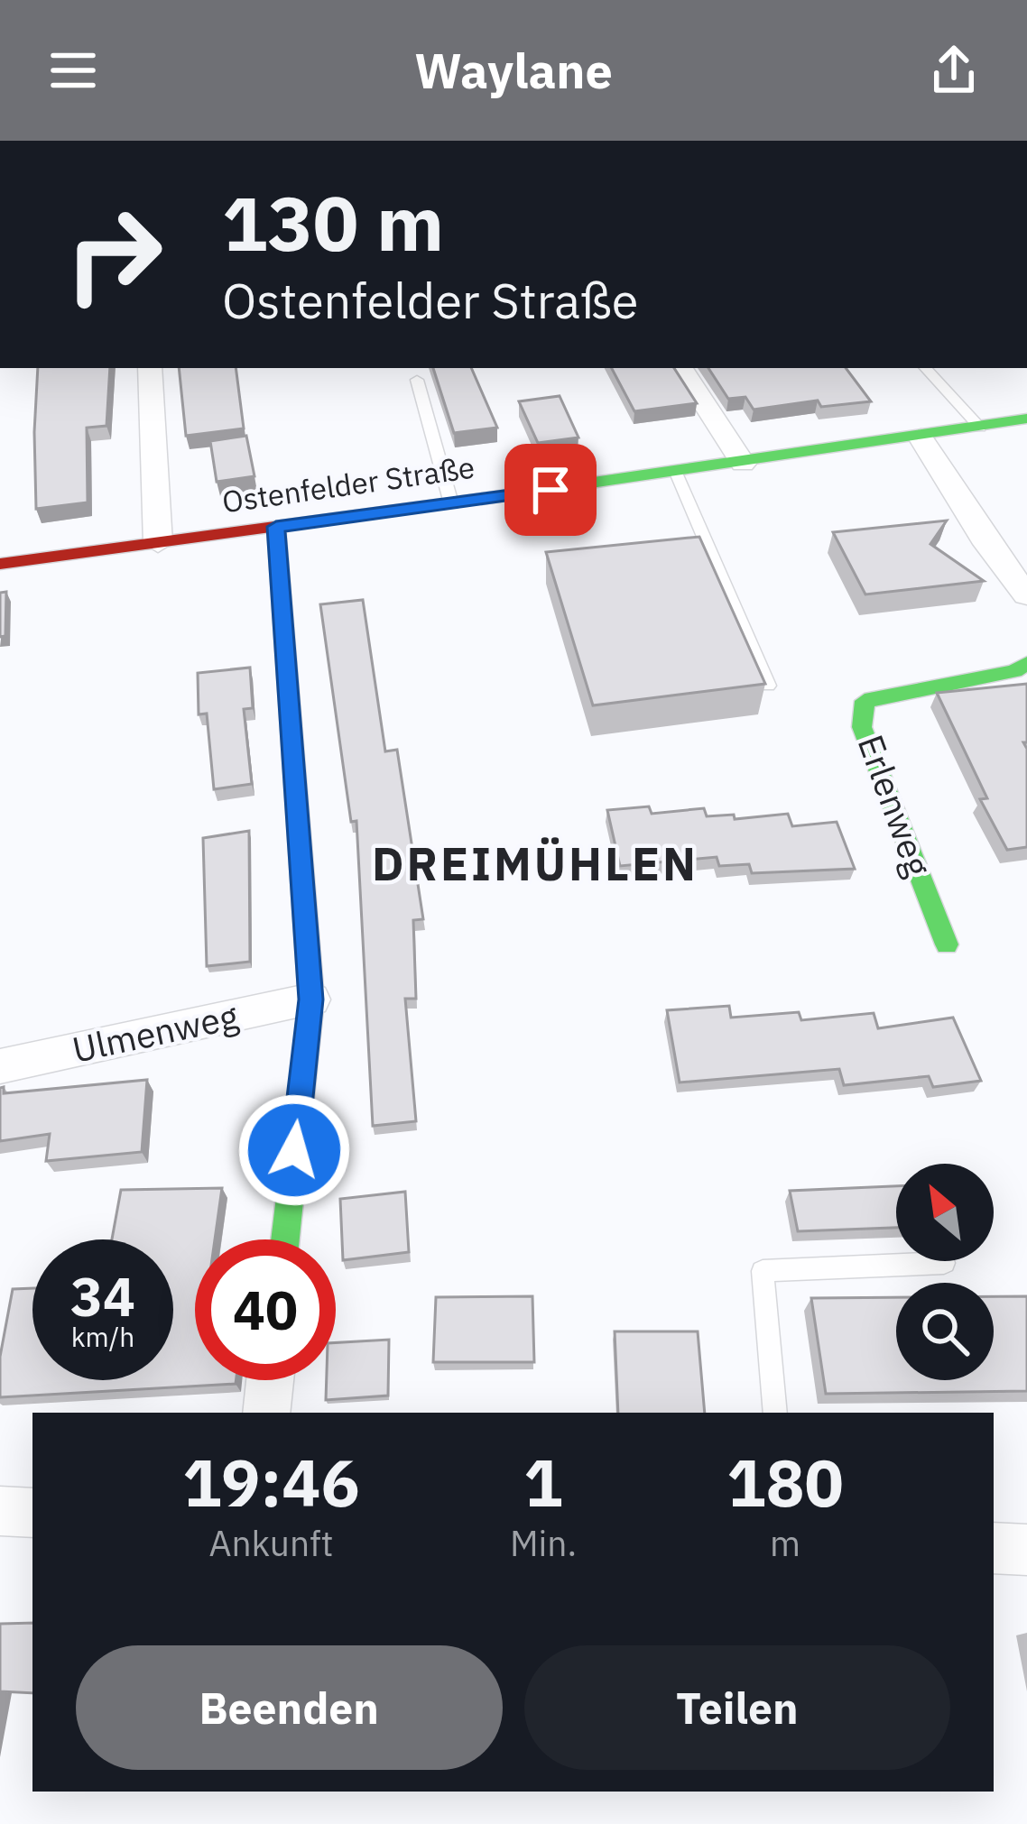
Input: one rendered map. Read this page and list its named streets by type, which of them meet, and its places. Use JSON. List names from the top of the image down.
{
  "streets": {
    "street": ["Ostenfelder Straße", "Erlenweg", "Ulmenweg"]
  },
  "districts": ["DREIMÜHLEN"],
  "north": "top left",
  "page": {
    "header": "Waylane",
    "turn": ["130 m", "Ostenfelder Straße"],
    "speed": "34 km/h",
    "limit": "40",
    "eta": [
      "19:46",
      "Ankunft",
      "1",
      "Min.",
      "180",
      "m"
    ],
    "buttons": ["Beenden", "Teilen"]
  }
}
